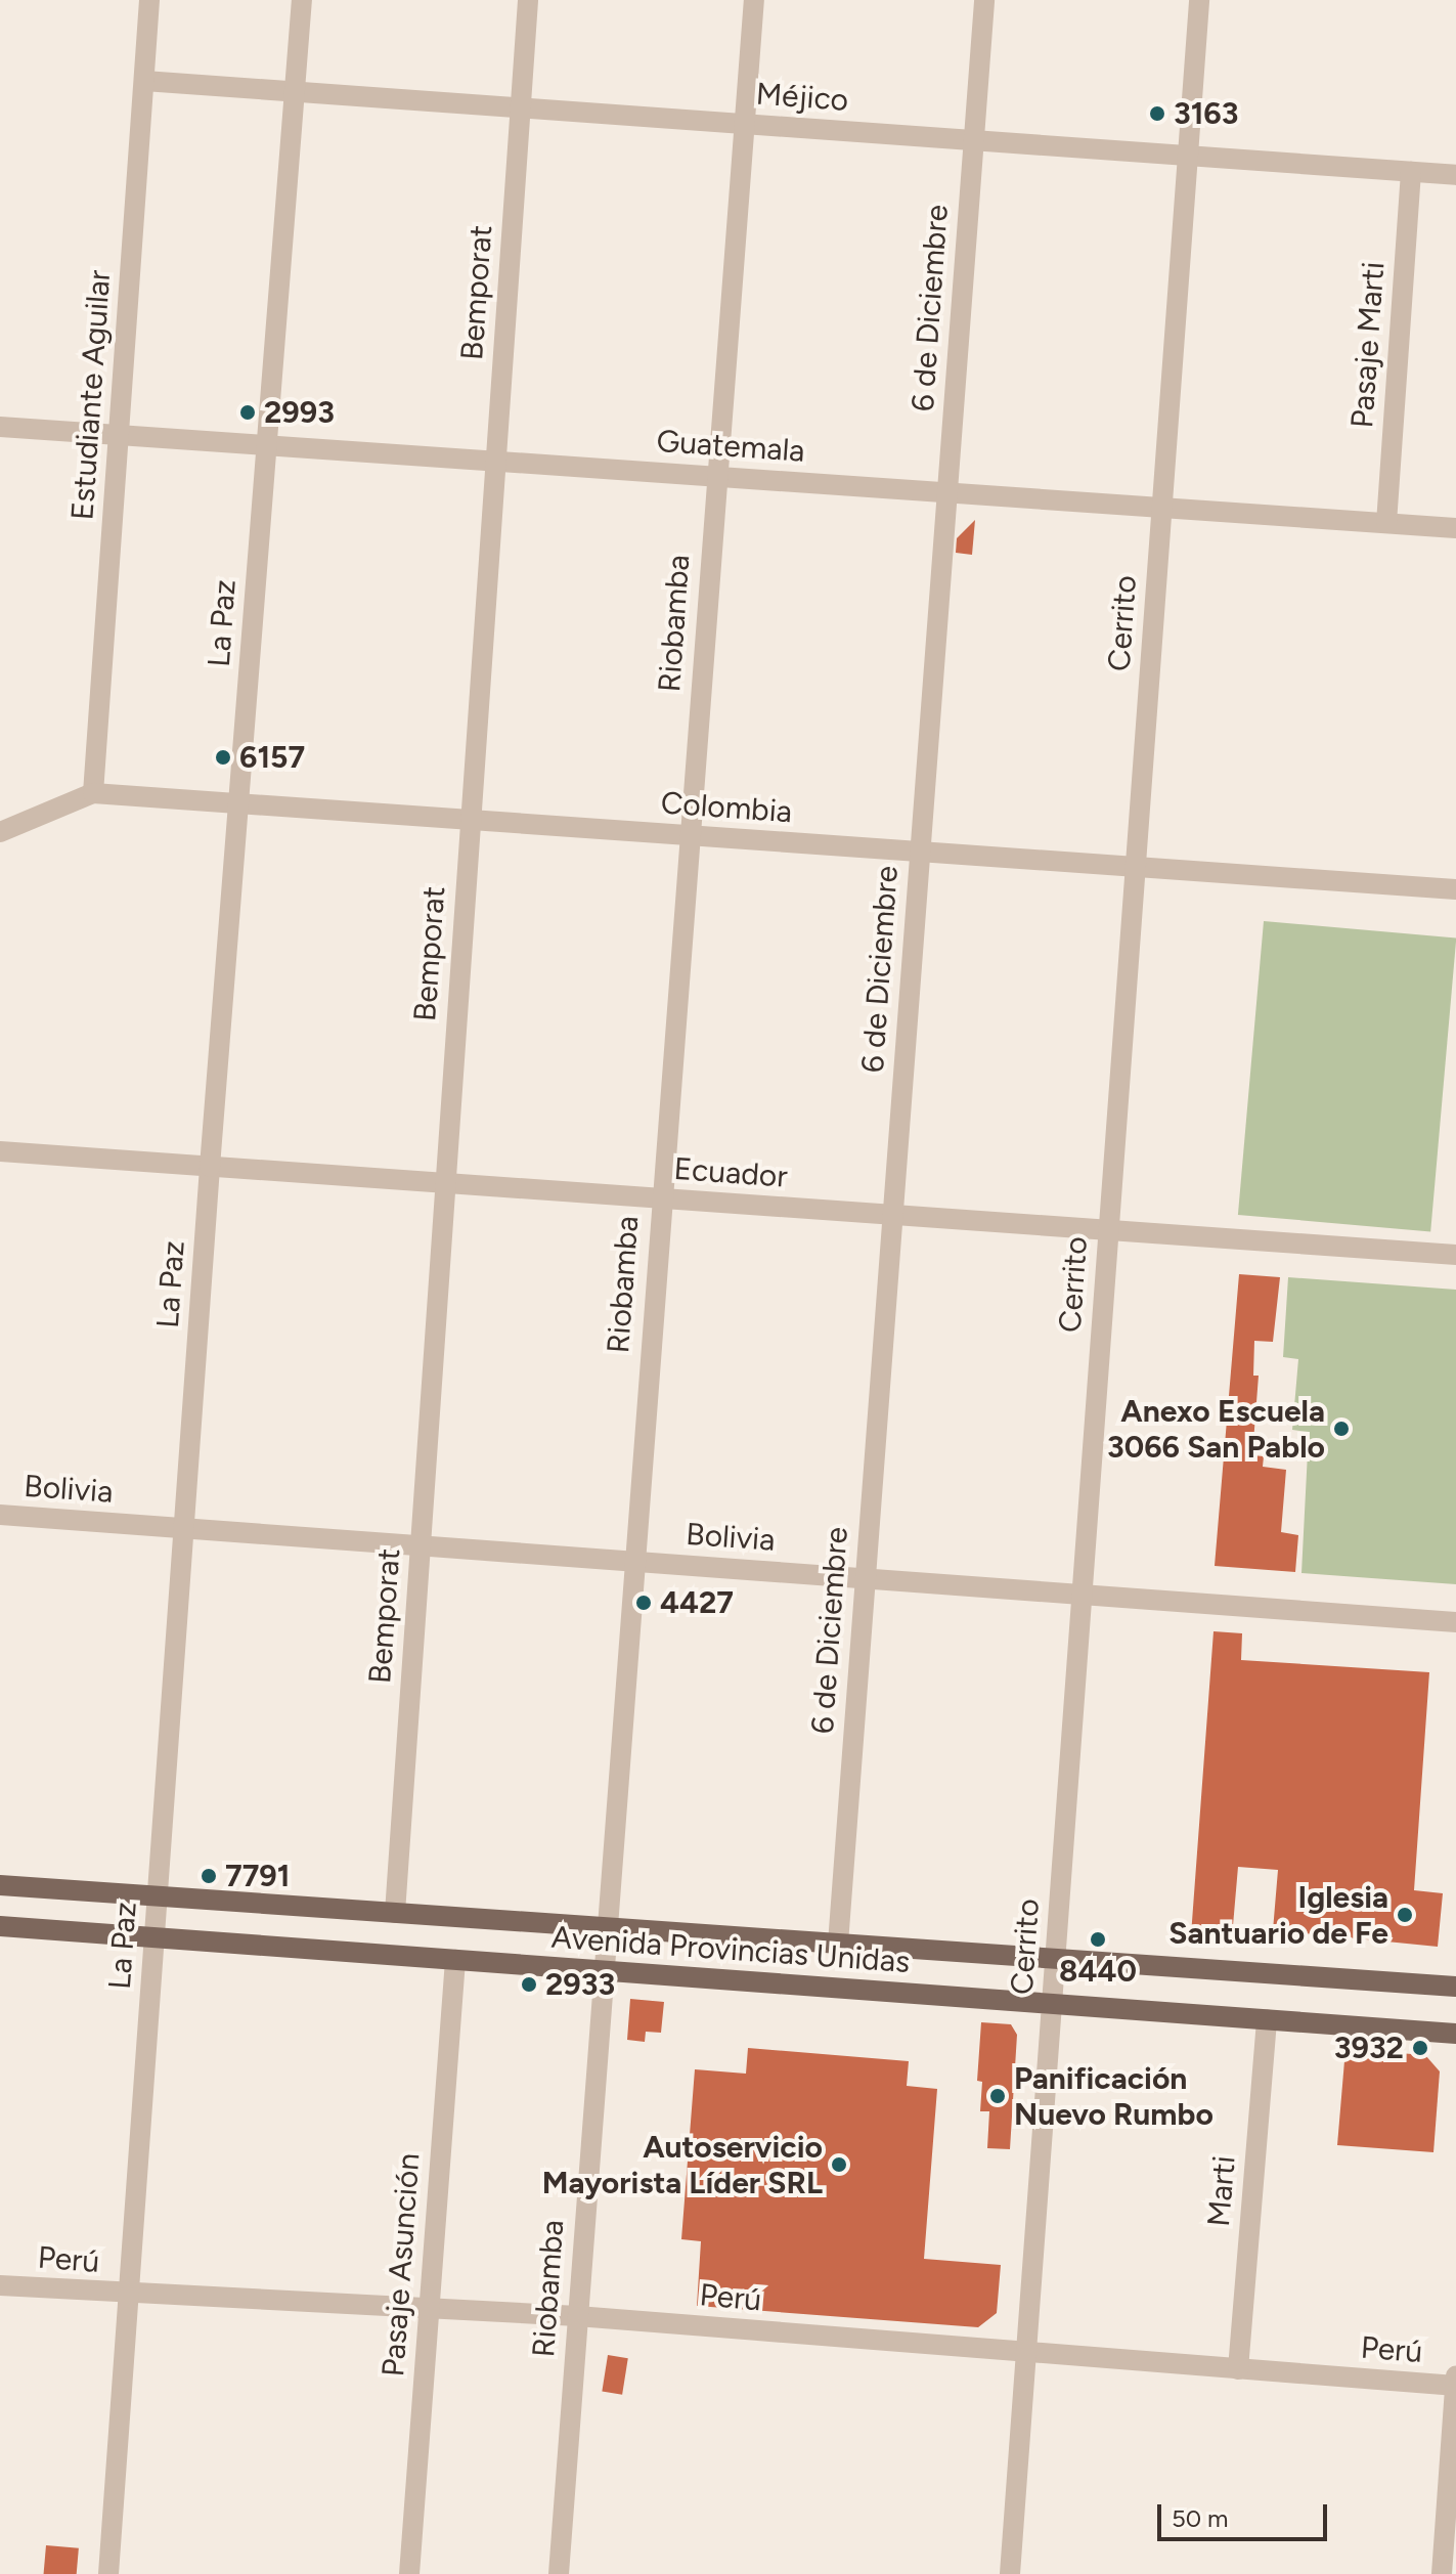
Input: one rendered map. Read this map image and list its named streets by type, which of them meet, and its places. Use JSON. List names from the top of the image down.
{
  "streets": {
    "main road": ["Avenida Provincias Unidas"],
    "street": [
      "Méjico",
      "Bemporat",
      "6 de Diciembre",
      "Pasaje Marti",
      "Estudiante Aguilar",
      "Guatemala",
      "La Paz",
      "Riobamba",
      "Cerrito",
      "Colombia",
      "Ecuador",
      "Bolivia",
      "Marti",
      "Perú",
      "Pasaje Asunción"
    ]
  },
  "crossings": [
    ["Méjico", "Bemporat"],
    ["Méjico", "6 de Diciembre"],
    ["Méjico", "Pasaje Marti"],
    ["Méjico", "Estudiante Aguilar"],
    ["Méjico", "La Paz"],
    ["Méjico", "Riobamba"],
    ["Méjico", "Cerrito"],
    ["Bemporat", "Guatemala"],
    ["Bemporat", "Colombia"],
    ["Bemporat", "Ecuador"],
    ["Bemporat", "Bolivia"],
    ["Bemporat", "Avenida Provincias Unidas"],
    ["6 de Diciembre", "Guatemala"],
    ["6 de Diciembre", "Colombia"],
    ["6 de Diciembre", "Ecuador"],
    ["6 de Diciembre", "Bolivia"],
    ["6 de Diciembre", "Avenida Provincias Unidas"],
    ["Pasaje Marti", "Guatemala"],
    ["Estudiante Aguilar", "Guatemala"],
    ["Estudiante Aguilar", "Colombia"],
    ["Guatemala", "La Paz"],
    ["Guatemala", "Riobamba"],
    ["Guatemala", "Cerrito"],
    ["La Paz", "Colombia"],
    ["La Paz", "Ecuador"],
    ["La Paz", "Bolivia"],
    ["La Paz", "Avenida Provincias Unidas"],
    ["La Paz", "Perú"],
    ["Riobamba", "Colombia"],
    ["Riobamba", "Ecuador"],
    ["Riobamba", "Bolivia"],
    ["Riobamba", "Avenida Provincias Unidas"],
    ["Riobamba", "Perú"],
    ["Cerrito", "Colombia"],
    ["Cerrito", "Ecuador"],
    ["Cerrito", "Bolivia"],
    ["Cerrito", "Avenida Provincias Unidas"],
    ["Cerrito", "Perú"],
    ["Avenida Provincias Unidas", "Marti"],
    ["Avenida Provincias Unidas", "Pasaje Asunción"],
    ["Marti", "Perú"],
    ["Perú", "Pasaje Asunción"]
  ],
  "places": [
    "3163",
    "2993",
    "6157",
    "Anexo Escuela 3066 San Pablo",
    "4427",
    "7791",
    "Iglesia Santuario de Fe",
    "8440",
    "2933",
    "3932",
    "Panificación Nuevo Rumbo",
    "Autoservicio Mayorista Líder SRL"
  ],
  "scale_bar": "50 m"
}
